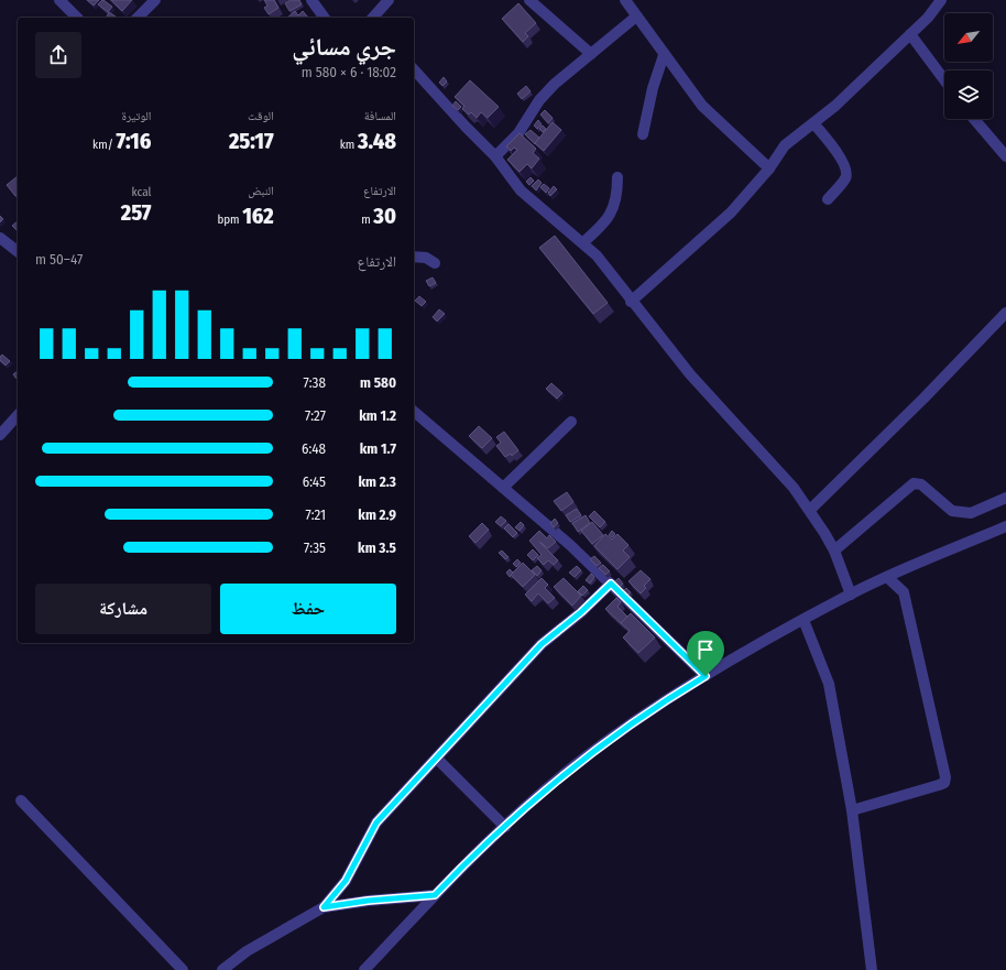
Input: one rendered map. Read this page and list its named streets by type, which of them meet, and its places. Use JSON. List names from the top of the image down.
{
  "north": "bottom left",
  "page": {
    "heading": ["جري مسائي", "18:02 · 6 × 580 m"],
    "stats": [
      ["المسافة", "3.48 km"],
      ["الوقت", "25:17"],
      ["الوتيرة", "7:16 /km"],
      ["الارتفاع", "30 m"],
      ["النبض", "162 bpm"],
      ["kcal", "257"]
    ],
    "chart": ["الارتفاع", "47–50 m"],
    "list": [
      {
        "name": "580 m",
        "note": "7:38"
      },
      {
        "name": "1.2 km",
        "note": "7:27"
      },
      {
        "name": "1.7 km",
        "note": "6:48"
      },
      {
        "name": "2.3 km",
        "note": "6:45"
      },
      {
        "name": "2.9 km",
        "note": "7:21"
      },
      {
        "name": "3.5 km",
        "note": "7:35"
      }
    ],
    "buttons": ["حفظ", "مشاركة"]
  }
}
